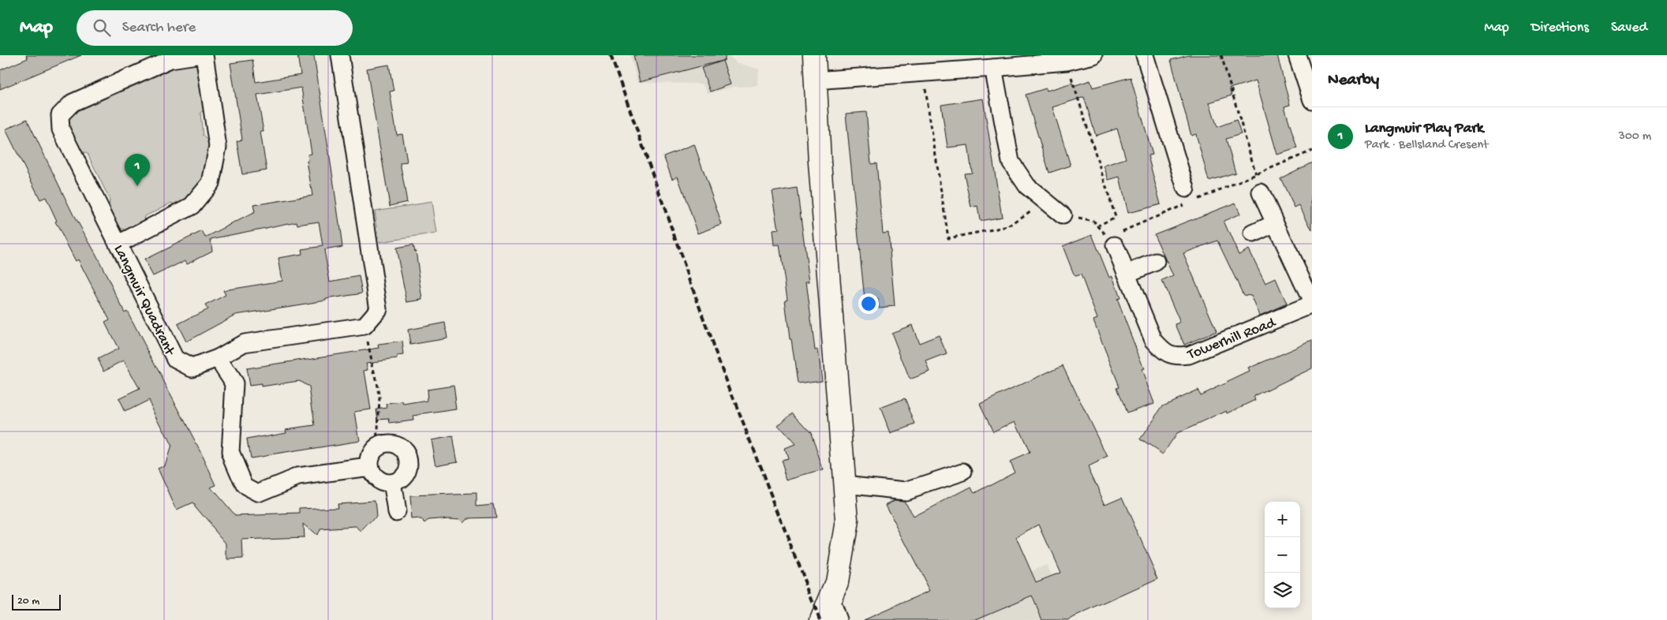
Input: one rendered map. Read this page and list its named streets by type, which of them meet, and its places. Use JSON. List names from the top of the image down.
{
  "streets": {
    "street": ["Langmuir Quadrant", "Towerhill Road"]
  },
  "scale_bar": "20 m",
  "page": {
    "header": "Map",
    "search": "Search here",
    "nav": ["Map", "Directions", "Saved"],
    "heading": "Nearby",
    "list": [
      {
        "mark": "1",
        "name": "Langmuir Play Park",
        "note": "Park · Bellsland Cresent",
        "value": "300 m"
      }
    ],
    "pins": "1",
    "map_buttons": ["+", "−"],
    "scale": "20 m"
  }
}
